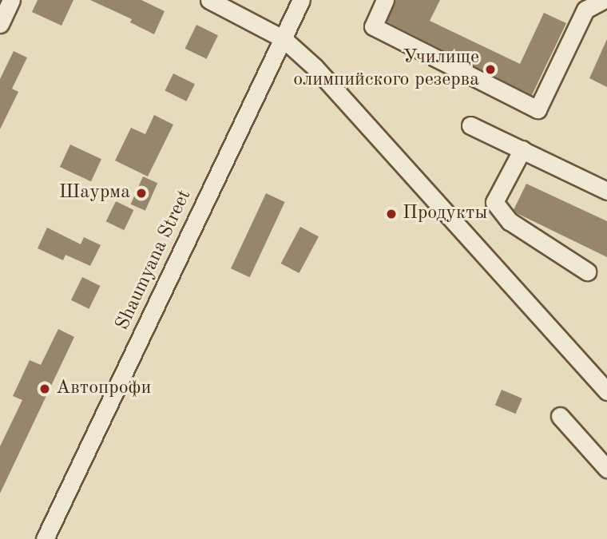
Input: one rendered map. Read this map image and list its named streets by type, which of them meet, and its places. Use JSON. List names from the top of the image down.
{
  "streets": {
    "street": ["Shaumyana Street"]
  },
  "places": [
    "Училище олимпийского резерва",
    "Шаурма",
    "Продукты",
    "Автопрофи"
  ]
}
